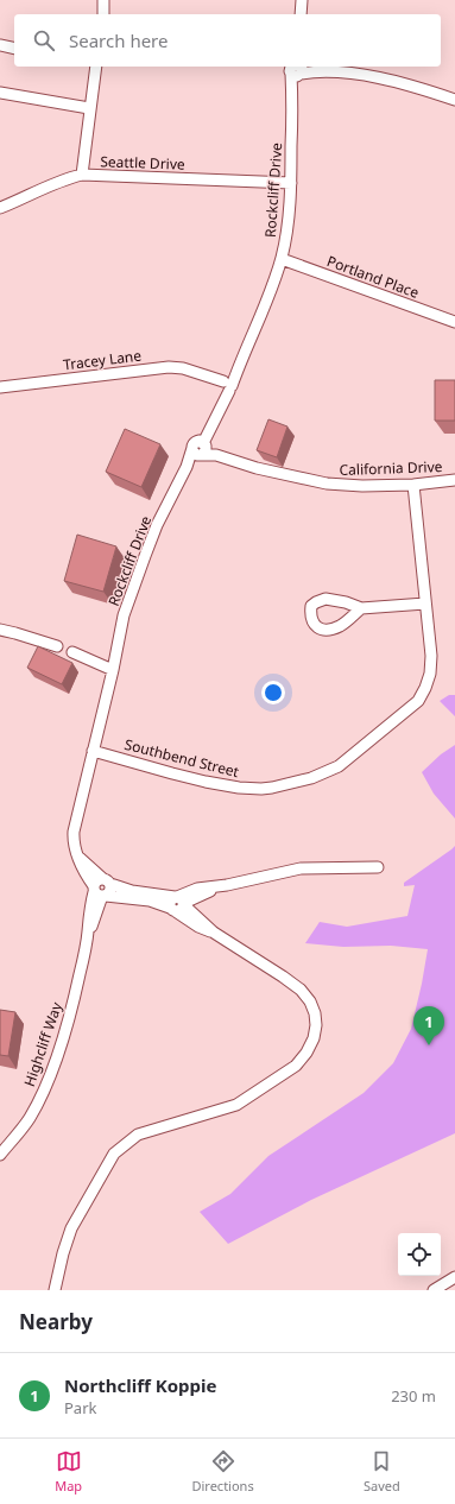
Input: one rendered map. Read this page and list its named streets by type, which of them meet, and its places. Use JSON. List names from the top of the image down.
{
  "streets": {
    "street": [
      "Seattle Drive",
      "Rockcliff Drive",
      "Portland Place",
      "Tracey Lane",
      "California Drive",
      "Southbend Street",
      "Highcliff Way"
    ]
  },
  "crossings": [
    ["Seattle Drive", "Rockcliff Drive"],
    ["Rockcliff Drive", "Portland Place"],
    ["Rockcliff Drive", "Tracey Lane"],
    ["Rockcliff Drive", "California Drive"],
    ["California Drive", "Southbend Street"]
  ],
  "page": {
    "search": "Search here",
    "pins": "1",
    "heading": "Nearby",
    "list": [
      {
        "mark": "1",
        "name": "Northcliff Koppie",
        "note": "Park",
        "value": "230 m"
      }
    ],
    "nav": ["Map", "Directions", "Saved"]
  }
}
